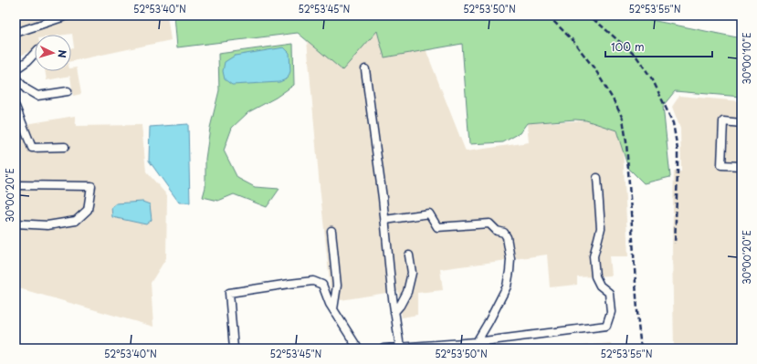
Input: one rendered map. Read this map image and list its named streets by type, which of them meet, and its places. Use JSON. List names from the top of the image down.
{
  "scale_bar": "100 m",
  "north": "right",
  "coordinates": [
    "52°53'40\"N",
    "52°53'45\"N",
    "52°53'50\"N",
    "52°53'55\"N",
    "30°00'10\"E",
    "30°00'20\"E"
  ]
}
